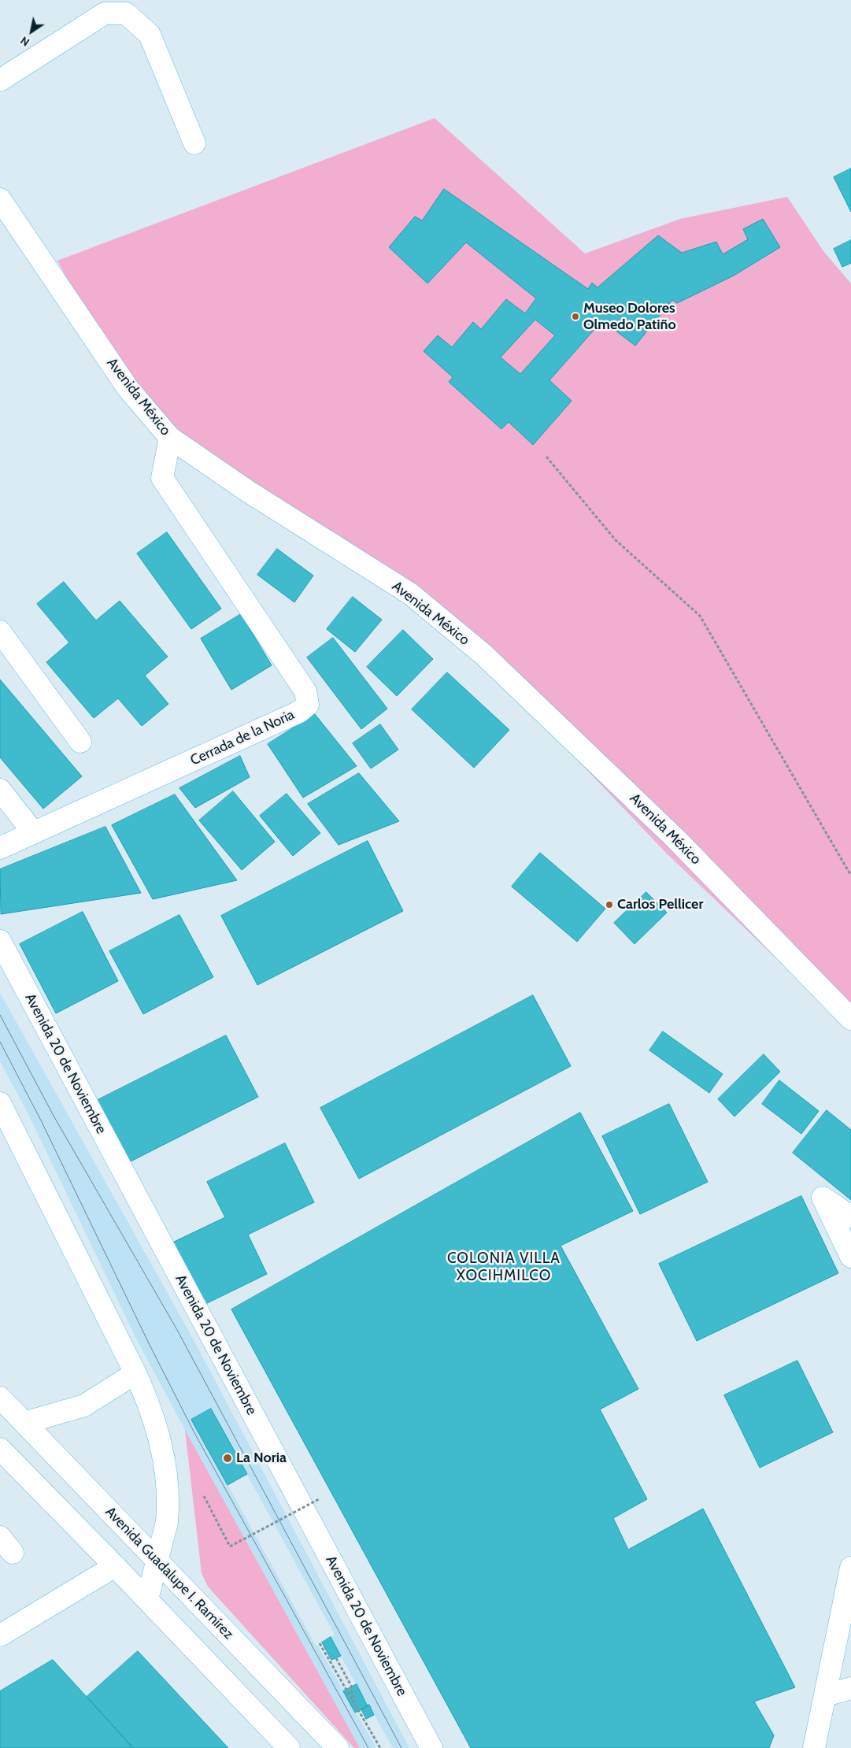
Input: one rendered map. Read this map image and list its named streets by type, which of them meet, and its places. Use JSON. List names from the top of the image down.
{
  "streets": {
    "main road": [
      "Avenida México",
      "Cerrada de la Noria",
      "Avenida 20 de Noviembre",
      "Avenida Guadalupe I. Ramírez"
    ]
  },
  "crossings": [
    ["Avenida México", "Cerrada de la Noria"]
  ],
  "districts": ["COLONIA VILLA XOCIHMILCO"],
  "places": ["Museo Dolores Olmedo Patiño", "Carlos Pellicer", "La Noria"],
  "north": "bottom left"
}
